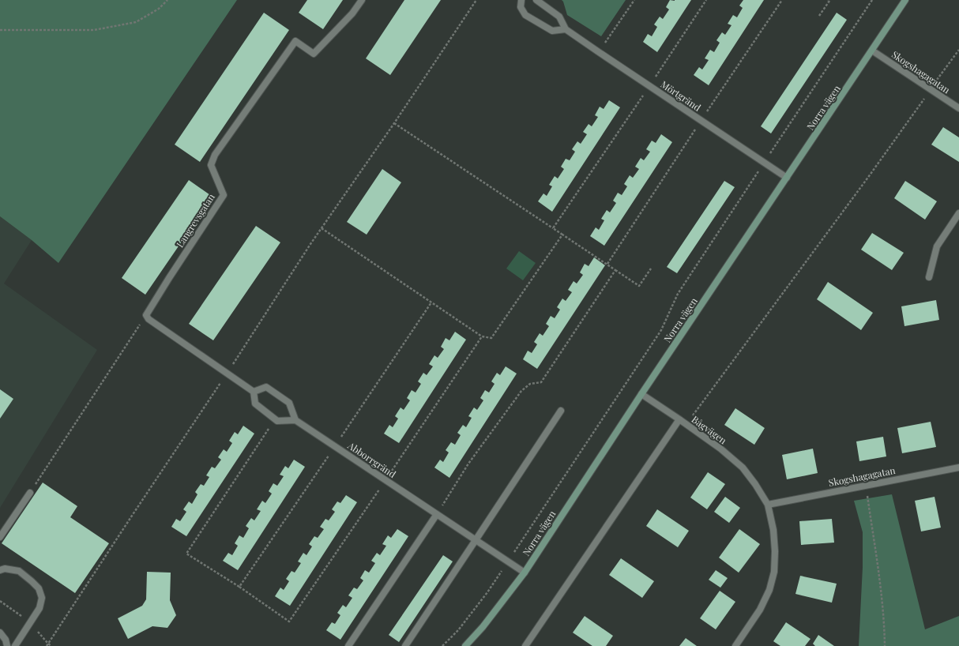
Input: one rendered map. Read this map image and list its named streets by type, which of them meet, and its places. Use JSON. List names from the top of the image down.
{
  "streets": {
    "street": [
      "Skogshagagatan",
      "Mörtgränd",
      "Norra vägen",
      "Langrevsgatan",
      "Bågvägen",
      "Abborrgränd"
    ]
  },
  "crossings": [
    ["Skogshagagatan", "Norra vägen"],
    ["Skogshagagatan", "Bågvägen"],
    ["Mörtgränd", "Norra vägen"],
    ["Norra vägen", "Abborrgränd"]
  ]
}
